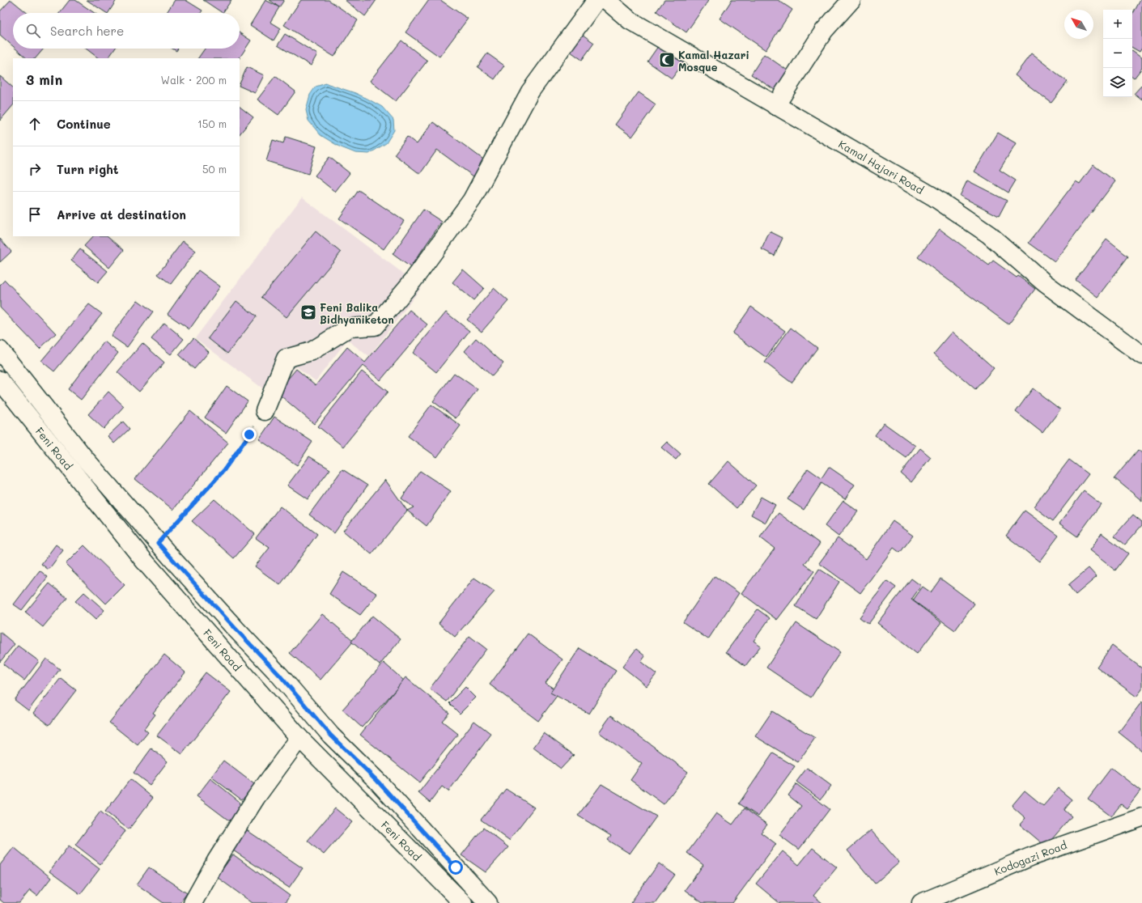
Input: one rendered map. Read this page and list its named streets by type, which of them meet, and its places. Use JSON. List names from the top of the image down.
{
  "streets": {
    "street": ["Kamal Hajari Road", "Feni Road", "Kodogazi Road"]
  },
  "places": {
    "mosque": ["Kamal Hazari Mosque"],
    "school or university": ["Feni Balika Bidhyaniketon"]
  },
  "north": "top left",
  "page": {
    "map_buttons": ["+", "−"],
    "search": "Search here",
    "heading": ["3 min", "Walk · 200 m"],
    "list": [
      ["Continue", "150 m"],
      ["Turn right", "50 m"],
      "Arrive at destination"
    ]
  }
}
